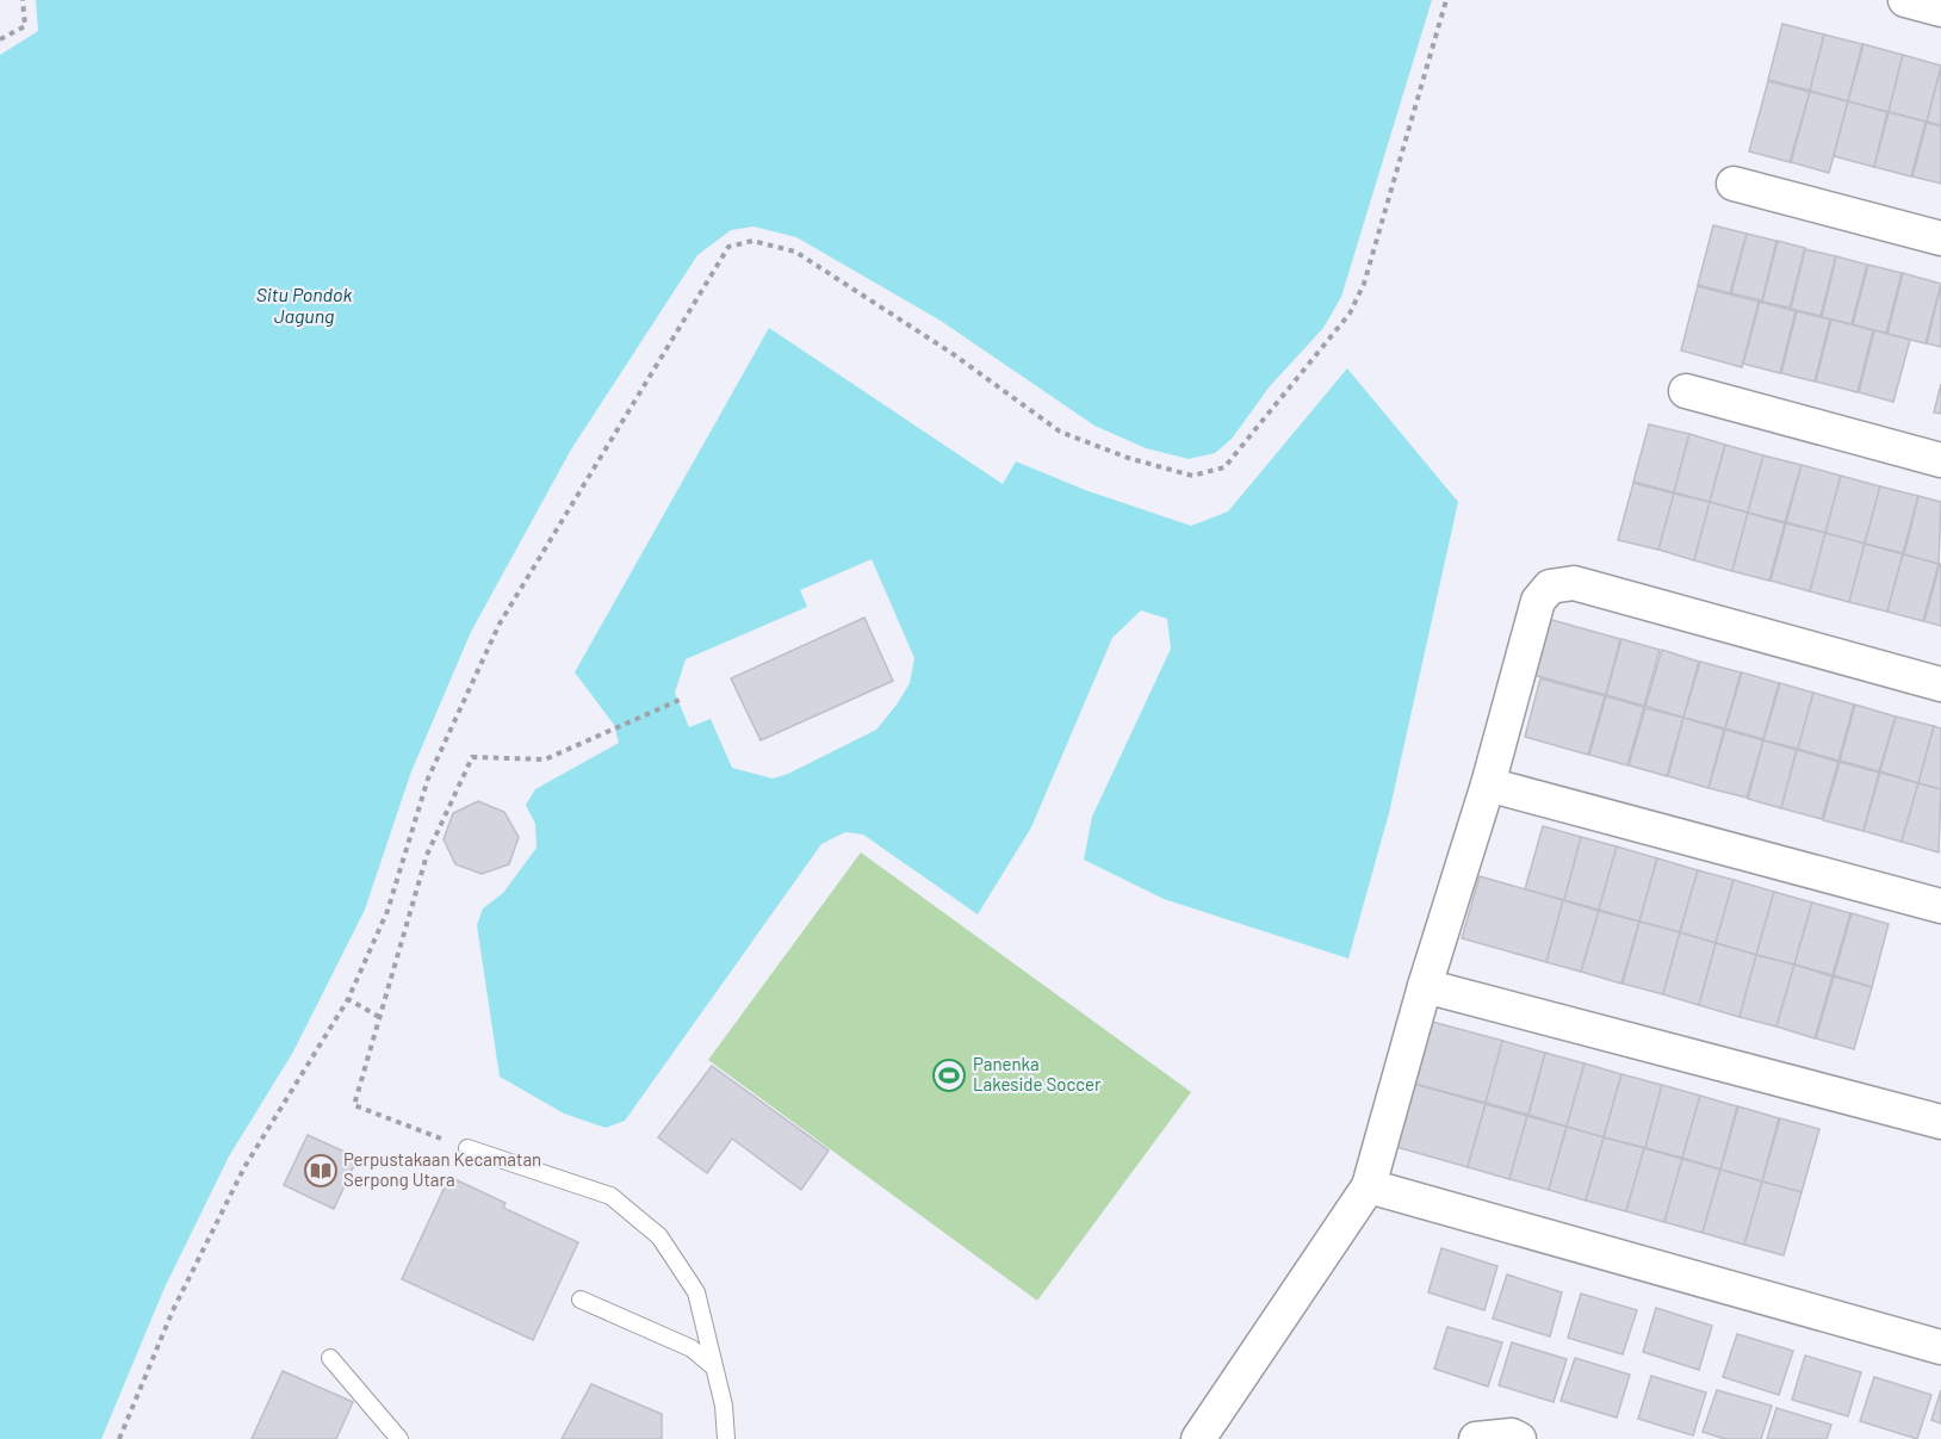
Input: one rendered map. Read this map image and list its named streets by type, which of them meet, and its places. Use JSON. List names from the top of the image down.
{
  "water": ["Situ Pondok Jagung"],
  "places": {
    "sports": ["Panenka Lakeside Soccer"],
    "library": ["Perpustakaan Kecamatan Serpong Utara"]
  }
}
